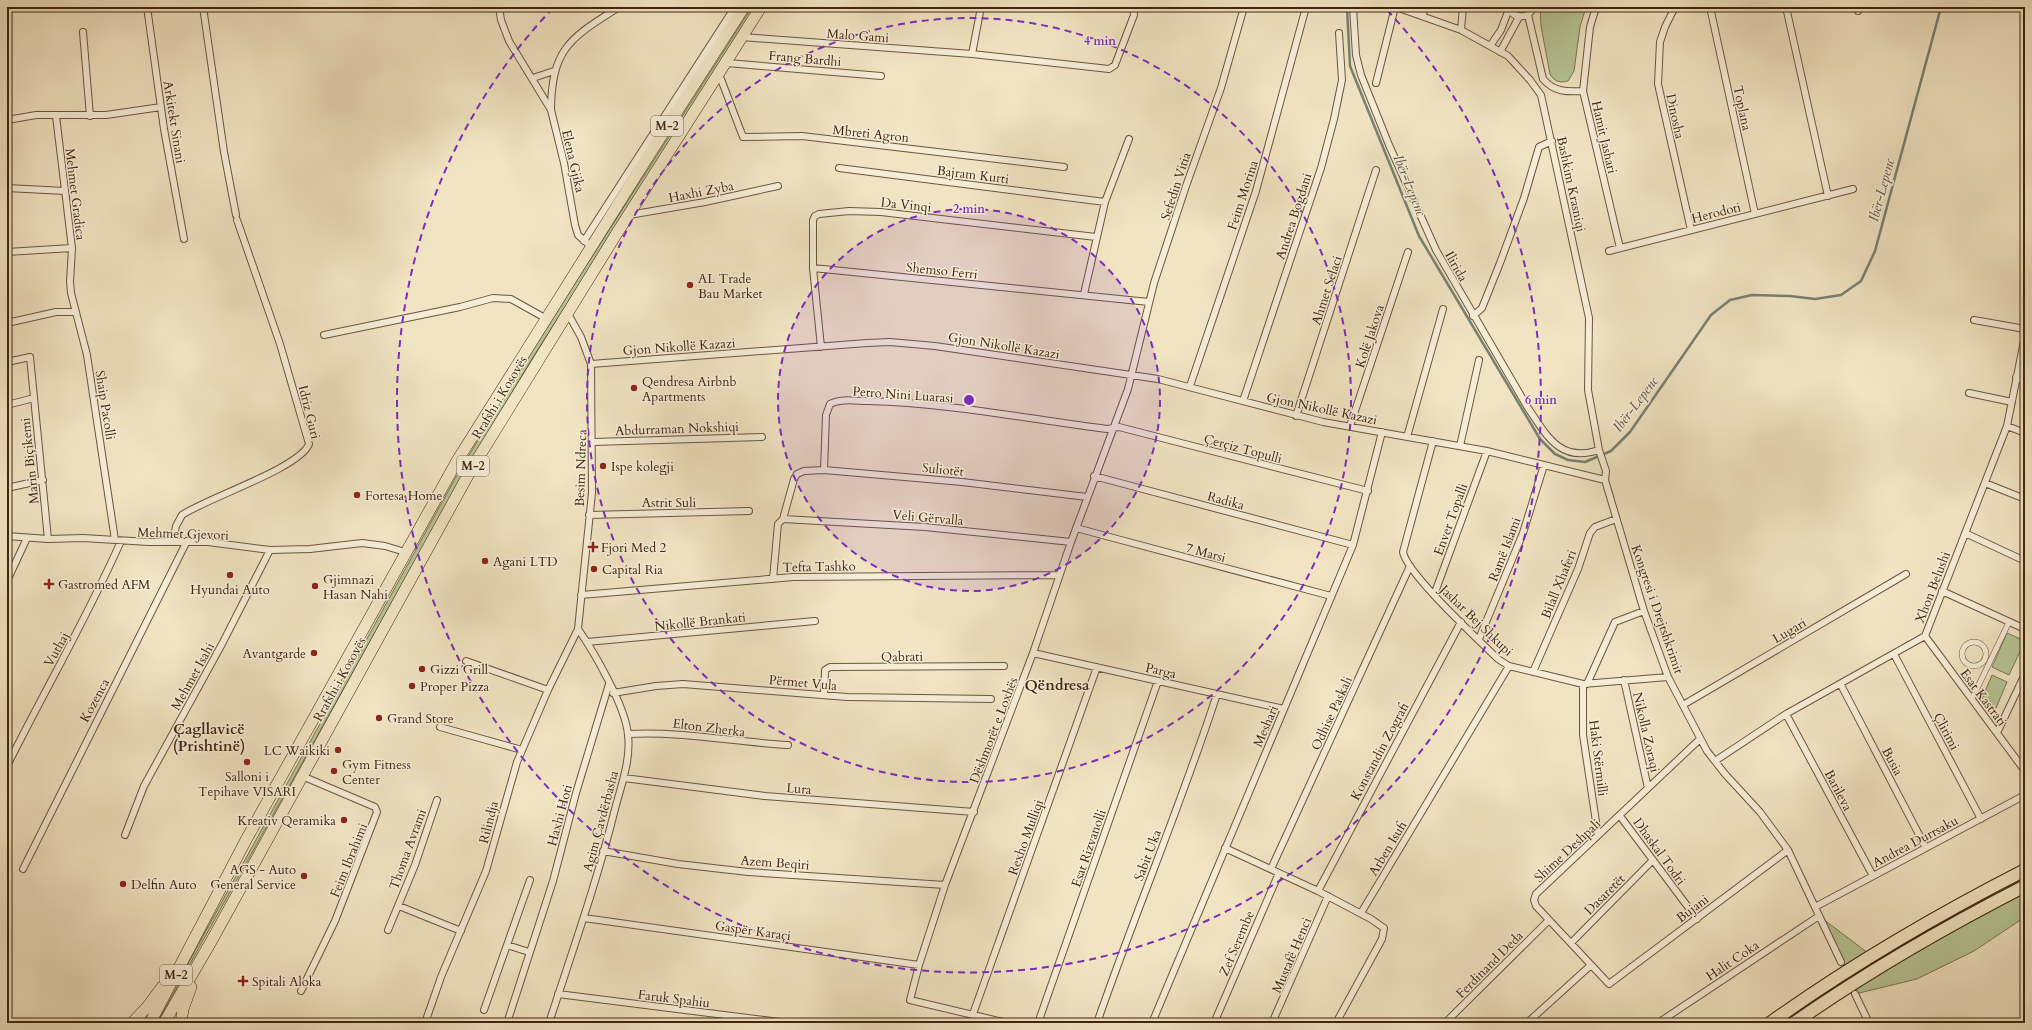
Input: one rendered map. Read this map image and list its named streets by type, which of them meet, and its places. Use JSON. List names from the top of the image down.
{
  "streets": {
    "highway": ["M-2", "Rrafshi i Kosovës"],
    "street": [
      "Malo Gami",
      "Frang Bardhi",
      "Toplana",
      "Dinosha",
      "Arkitekt Sinani",
      "Mbreti Agron",
      "Hamit Jashari",
      "Elena Gjika",
      "Bajram Kurti",
      "Bashkim Krasniqi",
      "Sefedin Vitia",
      "Haxhi Zyba",
      "Mehmet Gradica",
      "Feim Morina",
      "Da Vinqi",
      "Herodoti",
      "Andrea Bogdani",
      "Ilirida",
      "Shemso Ferri",
      "Ahmet Selaci",
      "Kolë Jakova",
      "Gjon Nikollë Kazazi",
      "Petro Nini Luarasi",
      "Shaip Pacolli",
      "Idriz Guri",
      "Abdurraman Nokshiqi",
      "Çerçiz Topulli",
      "Marin Biçikemi",
      "Besim Ndreca",
      "Suliotët",
      "Radika",
      "Astrit Suli",
      "Veli Gërvalla",
      "Enver Topalli",
      "Mehmet Gjevori",
      "Ramë Islami",
      "7 Marsi",
      "Tefta Tashko",
      "Bilall Xhaferi",
      "Xhon Belushi",
      "Kongresi i Drejtshkrimit",
      "Jashar Bej Shkupi",
      "Nikollë Brankati",
      "Lugari",
      "Vuthaj",
      "Qabrati",
      "Parga",
      "Mehmet Isahi",
      "Përmet Vula",
      "Esat Kastrati",
      "Kozenca",
      "Odhise Paskali",
      "Meshari",
      "Elton Zherka",
      "Dëshmorët e Loxhës",
      "Çlirimi",
      "Nikolla Zoraqi",
      "Konstandin Zografi",
      "Haki Stërmilli",
      "Busia",
      "Lura",
      "Barileva",
      "Haxhi Hoti",
      "Agim Çavdërbasha",
      "Rilindja",
      "Rexho Mulliqi",
      "Andrea Durrsaku",
      "Esat Rizvanolli",
      "Arben Isufi",
      "Thoma Avrami",
      "Shime Deshpali",
      "Dhaskal Todri",
      "Sabit Uka",
      "Feim Ibrahimi",
      "Azem Beqiri",
      "Dasaretët",
      "Bujani",
      "Gaspër Karaçi",
      "Zef Serembe",
      "Mustafë Henci",
      "Halit Coka",
      "Ferdinand Deda",
      "Faruk Spahiu"
    ]
  },
  "crossings": [
    ["Malo Gami", "Rrafshi i Kosovës"],
    ["Frang Bardhi", "Rrafshi i Kosovës"],
    ["Toplana", "Herodoti"],
    ["Dinosha", "Herodoti"],
    ["Mbreti Agron", "Rrafshi i Kosovës"],
    ["Hamit Jashari", "Herodoti"],
    ["Elena Gjika", "Rrafshi i Kosovës"],
    ["Bashkim Krasniqi", "Ilirida"],
    ["Sefedin Vitia", "Shemso Ferri"],
    ["Sefedin Vitia", "Gjon Nikollë Kazazi"],
    ["Sefedin Vitia", "Dëshmorët e Loxhës"],
    ["Haxhi Zyba", "Rrafshi i Kosovës"],
    ["Mehmet Gradica", "Shaip Pacolli"],
    ["Feim Morina", "Gjon Nikollë Kazazi"],
    ["Da Vinqi", "Shemso Ferri"],
    ["Andrea Bogdani", "Gjon Nikollë Kazazi"],
    ["Ahmet Selaci", "Gjon Nikollë Kazazi"],
    ["Kolë Jakova", "Gjon Nikollë Kazazi"],
    ["Gjon Nikollë Kazazi", "Besim Ndreca"],
    ["Gjon Nikollë Kazazi", "Enver Topalli"],
    ["Gjon Nikollë Kazazi", "Ramë Islami"],
    ["Gjon Nikollë Kazazi", "Kongresi i Drejtshkrimit"],
    ["Gjon Nikollë Kazazi", "Jashar Bej Shkupi"],
    ["Gjon Nikollë Kazazi", "Meshari"],
    ["Gjon Nikollë Kazazi", "Dëshmorët e Loxhës"],
    ["Petro Nini Luarasi", "Çerçiz Topulli"],
    ["Petro Nini Luarasi", "Suliotët"],
    ["Petro Nini Luarasi", "Dëshmorët e Loxhës"],
    ["Rrafshi i Kosovës", "Besim Ndreca"],
    ["Rrafshi i Kosovës", "Mehmet Gjevori"],
    ["Rrafshi i Kosovës", "Feim Ibrahimi"],
    ["Shaip Pacolli", "Mehmet Gjevori"],
    ["Shaip Pacolli", "Vuthaj"],
    ["Idriz Guri", "Mehmet Gjevori"],
    ["Abdurraman Nokshiqi", "Besim Ndreca"],
    ["Çerçiz Topulli", "Meshari"],
    ["Çerçiz Topulli", "Dëshmorët e Loxhës"],
    ["Marin Biçikemi", "Mehmet Gjevori"],
    ["Besim Ndreca", "Astrit Suli"],
    ["Besim Ndreca", "Tefta Tashko"],
    ["Besim Ndreca", "Agim Çavdërbasha"],
    ["Besim Ndreca", "Rilindja"],
    ["Suliotët", "Veli Gërvalla"],
    ["Suliotët", "Dëshmorët e Loxhës"],
    ["Radika", "Meshari"],
    ["Radika", "Dëshmorët e Loxhës"],
    ["Veli Gërvalla", "Dëshmorët e Loxhës"],
    ["Enver Topalli", "Jashar Bej Shkupi"],
    ["Mehmet Gjevori", "Vuthaj"],
    ["Mehmet Gjevori", "Mehmet Isahi"],
    ["Mehmet Gjevori", "Kozenca"],
    ["Ramë Islami", "Jashar Bej Shkupi"],
    ["7 Marsi", "Meshari"],
    ["7 Marsi", "Dëshmorët e Loxhës"],
    ["Tefta Tashko", "Dëshmorët e Loxhës"],
    ["Bilall Xhaferi", "Kongresi i Drejtshkrimit"],
    ["Bilall Xhaferi", "Jashar Bej Shkupi"],
    ["Xhon Belushi", "Kongresi i Drejtshkrimit"],
    ["Xhon Belushi", "Esat Kastrati"],
    ["Xhon Belushi", "Çlirimi"],
    ["Xhon Belushi", "Busia"],
    ["Xhon Belushi", "Barileva"],
    ["Kongresi i Drejtshkrimit", "Jashar Bej Shkupi"],
    ["Kongresi i Drejtshkrimit", "Lugari"],
    ["Kongresi i Drejtshkrimit", "Andrea Durrsaku"],
    ["Kongresi i Drejtshkrimit", "Shime Deshpali"],
    ["Kongresi i Drejtshkrimit", "Bujani"],
    ["Kongresi i Drejtshkrimit", "Halit Coka"],
    ["Jashar Bej Shkupi", "Odhise Paskali"],
    ["Jashar Bej Shkupi", "Nikolla Zoraqi"],
    ["Jashar Bej Shkupi", "Konstandin Zografi"],
    ["Jashar Bej Shkupi", "Haki Stërmilli"],
    ["Jashar Bej Shkupi", "Arben Isufi"],
    ["Nikollë Brankati", "Agim Çavdërbasha"],
    ["Qabrati", "Përmet Vula"],
    ["Parga", "Meshari"],
    ["Parga", "Dëshmorët e Loxhës"],
    ["Parga", "Rexho Mulliqi"],
    ["Parga", "Esat Rizvanolli"],
    ["Parga", "Sabit Uka"],
    ["Përmet Vula", "Agim Çavdërbasha"],
    ["Elton Zherka", "Agim Çavdërbasha"],
    ["Dëshmorët e Loxhës", "Lura"],
    ["Dëshmorët e Loxhës", "Rexho Mulliqi"],
    ["Dëshmorët e Loxhës", "Azem Beqiri"],
    ["Dëshmorët e Loxhës", "Gaspër Karaçi"],
    ["Çlirimi", "Andrea Durrsaku"],
    ["Nikolla Zoraqi", "Shime Deshpali"],
    ["Haki Stërmilli", "Shime Deshpali"],
    ["Busia", "Andrea Durrsaku"],
    ["Lura", "Agim Çavdërbasha"],
    ["Barileva", "Andrea Durrsaku"],
    ["Haxhi Hoti", "Agim Çavdërbasha"],
    ["Agim Çavdërbasha", "Rilindja"],
    ["Agim Çavdërbasha", "Azem Beqiri"],
    ["Agim Çavdërbasha", "Gaspër Karaçi"],
    ["Agim Çavdërbasha", "Faruk Spahiu"],
    ["Rilindja", "Thoma Avrami"],
    ["Shime Deshpali", "Dhaskal Todri"],
    ["Shime Deshpali", "Dasaretët"],
    ["Shime Deshpali", "Bujani"],
    ["Shime Deshpali", "Ferdinand Deda"],
    ["Dhaskal Todri", "Dasaretët"],
    ["Dhaskal Todri", "Bujani"]
  ],
  "districts": ["Qëndresa", "Çagllavicë (Prishtinë)"],
  "water": ["Ibër-Lepenc"],
  "places": {
    "other": [
      "AL Trade Bau Market",
      "Qendresa Airbnb Apartments",
      "Ispe kolegji",
      "Fortesa Home",
      "Agani LTD",
      "Capital Ria",
      "Hyundai Auto",
      "Gjimnazi Hasan Nahi",
      "Avantgarde",
      "Gizzi Grill",
      "Proper Pizza",
      "Grand Store",
      "LC Waikiki",
      "Salloni i Tepihave VISARI",
      "Gym Fitness Center",
      "Kreativ Qeramika",
      "AGS - Auto General Service",
      "Delfin Auto"
    ],
    "health": ["Fjori Med 2", "Gastromed AFM", "Spitali Aloka"]
  },
  "rings": ["4 min", "2 min", "6 min"]
}
